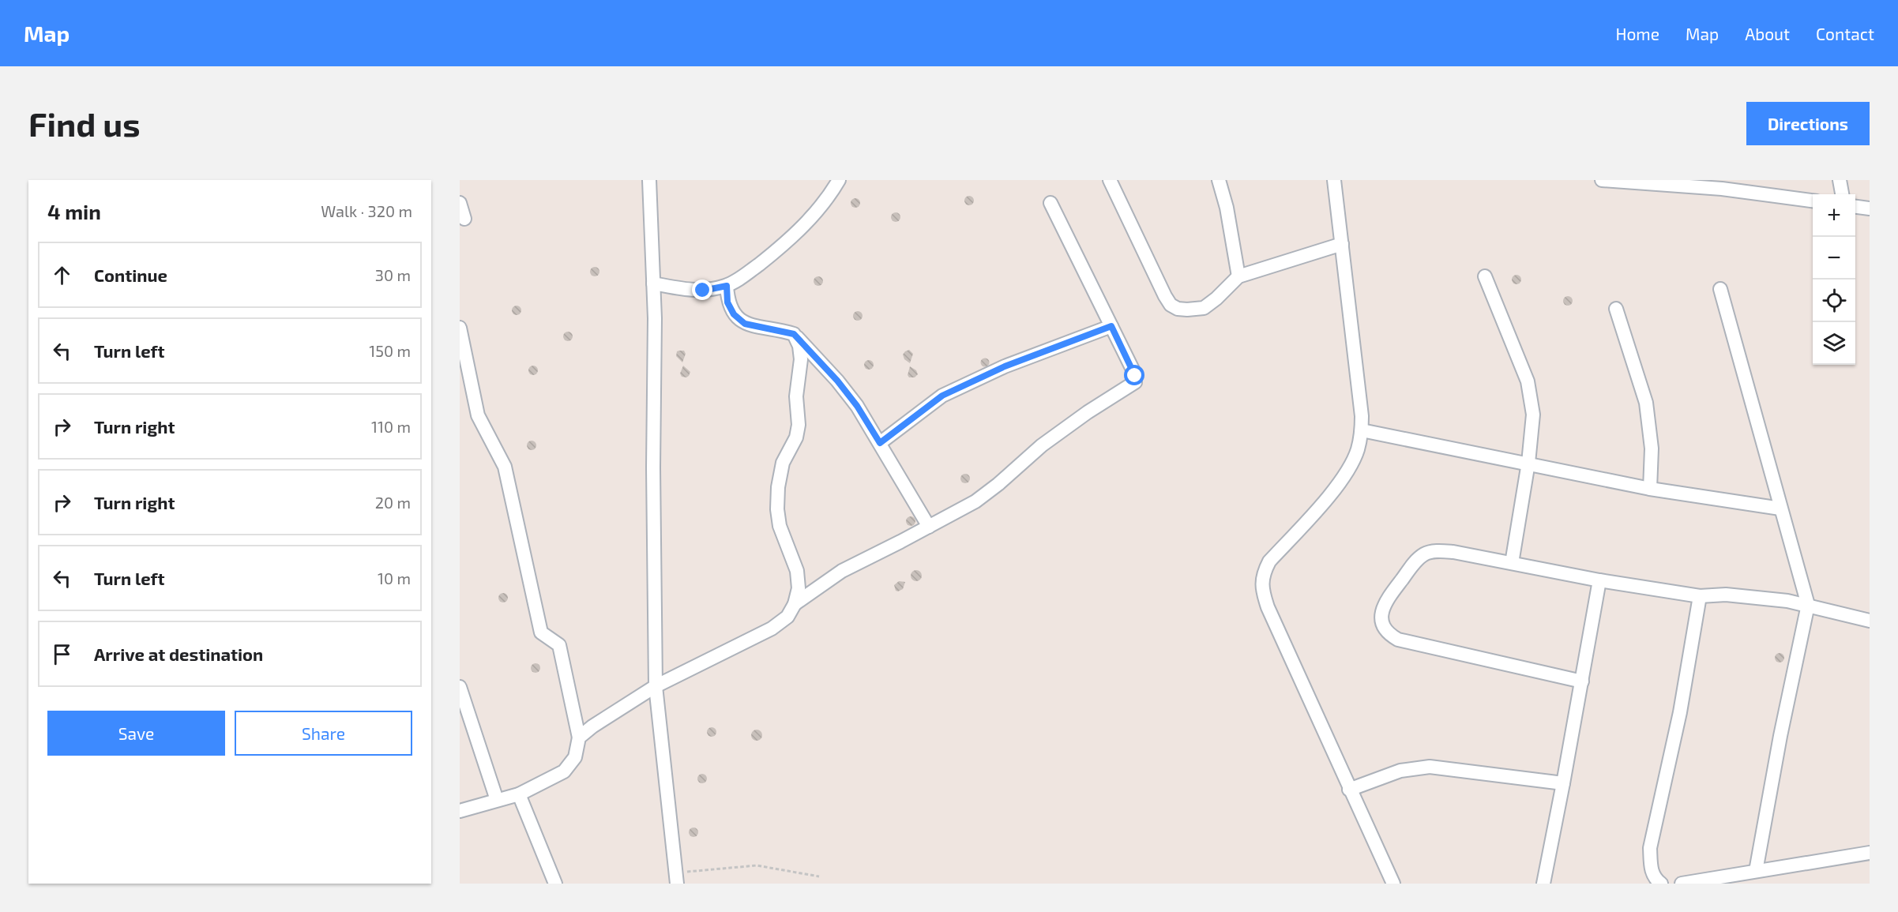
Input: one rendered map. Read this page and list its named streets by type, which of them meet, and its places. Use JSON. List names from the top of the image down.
{
  "page": {
    "header": "Map",
    "nav": [
      "Home",
      "Map",
      "About",
      "Contact"
    ],
    "buttons": [
      "Directions",
      ["Save", "Share"]
    ],
    "title": "Find us",
    "heading": ["4 min", "Walk · 320 m"],
    "map_buttons": ["+", "−"],
    "list": [
      ["Continue", "30 m"],
      ["Turn left", "150 m"],
      ["Turn right", "110 m"],
      ["Turn right", "20 m"],
      ["Turn left", "10 m"],
      "Arrive at destination"
    ]
  }
}
